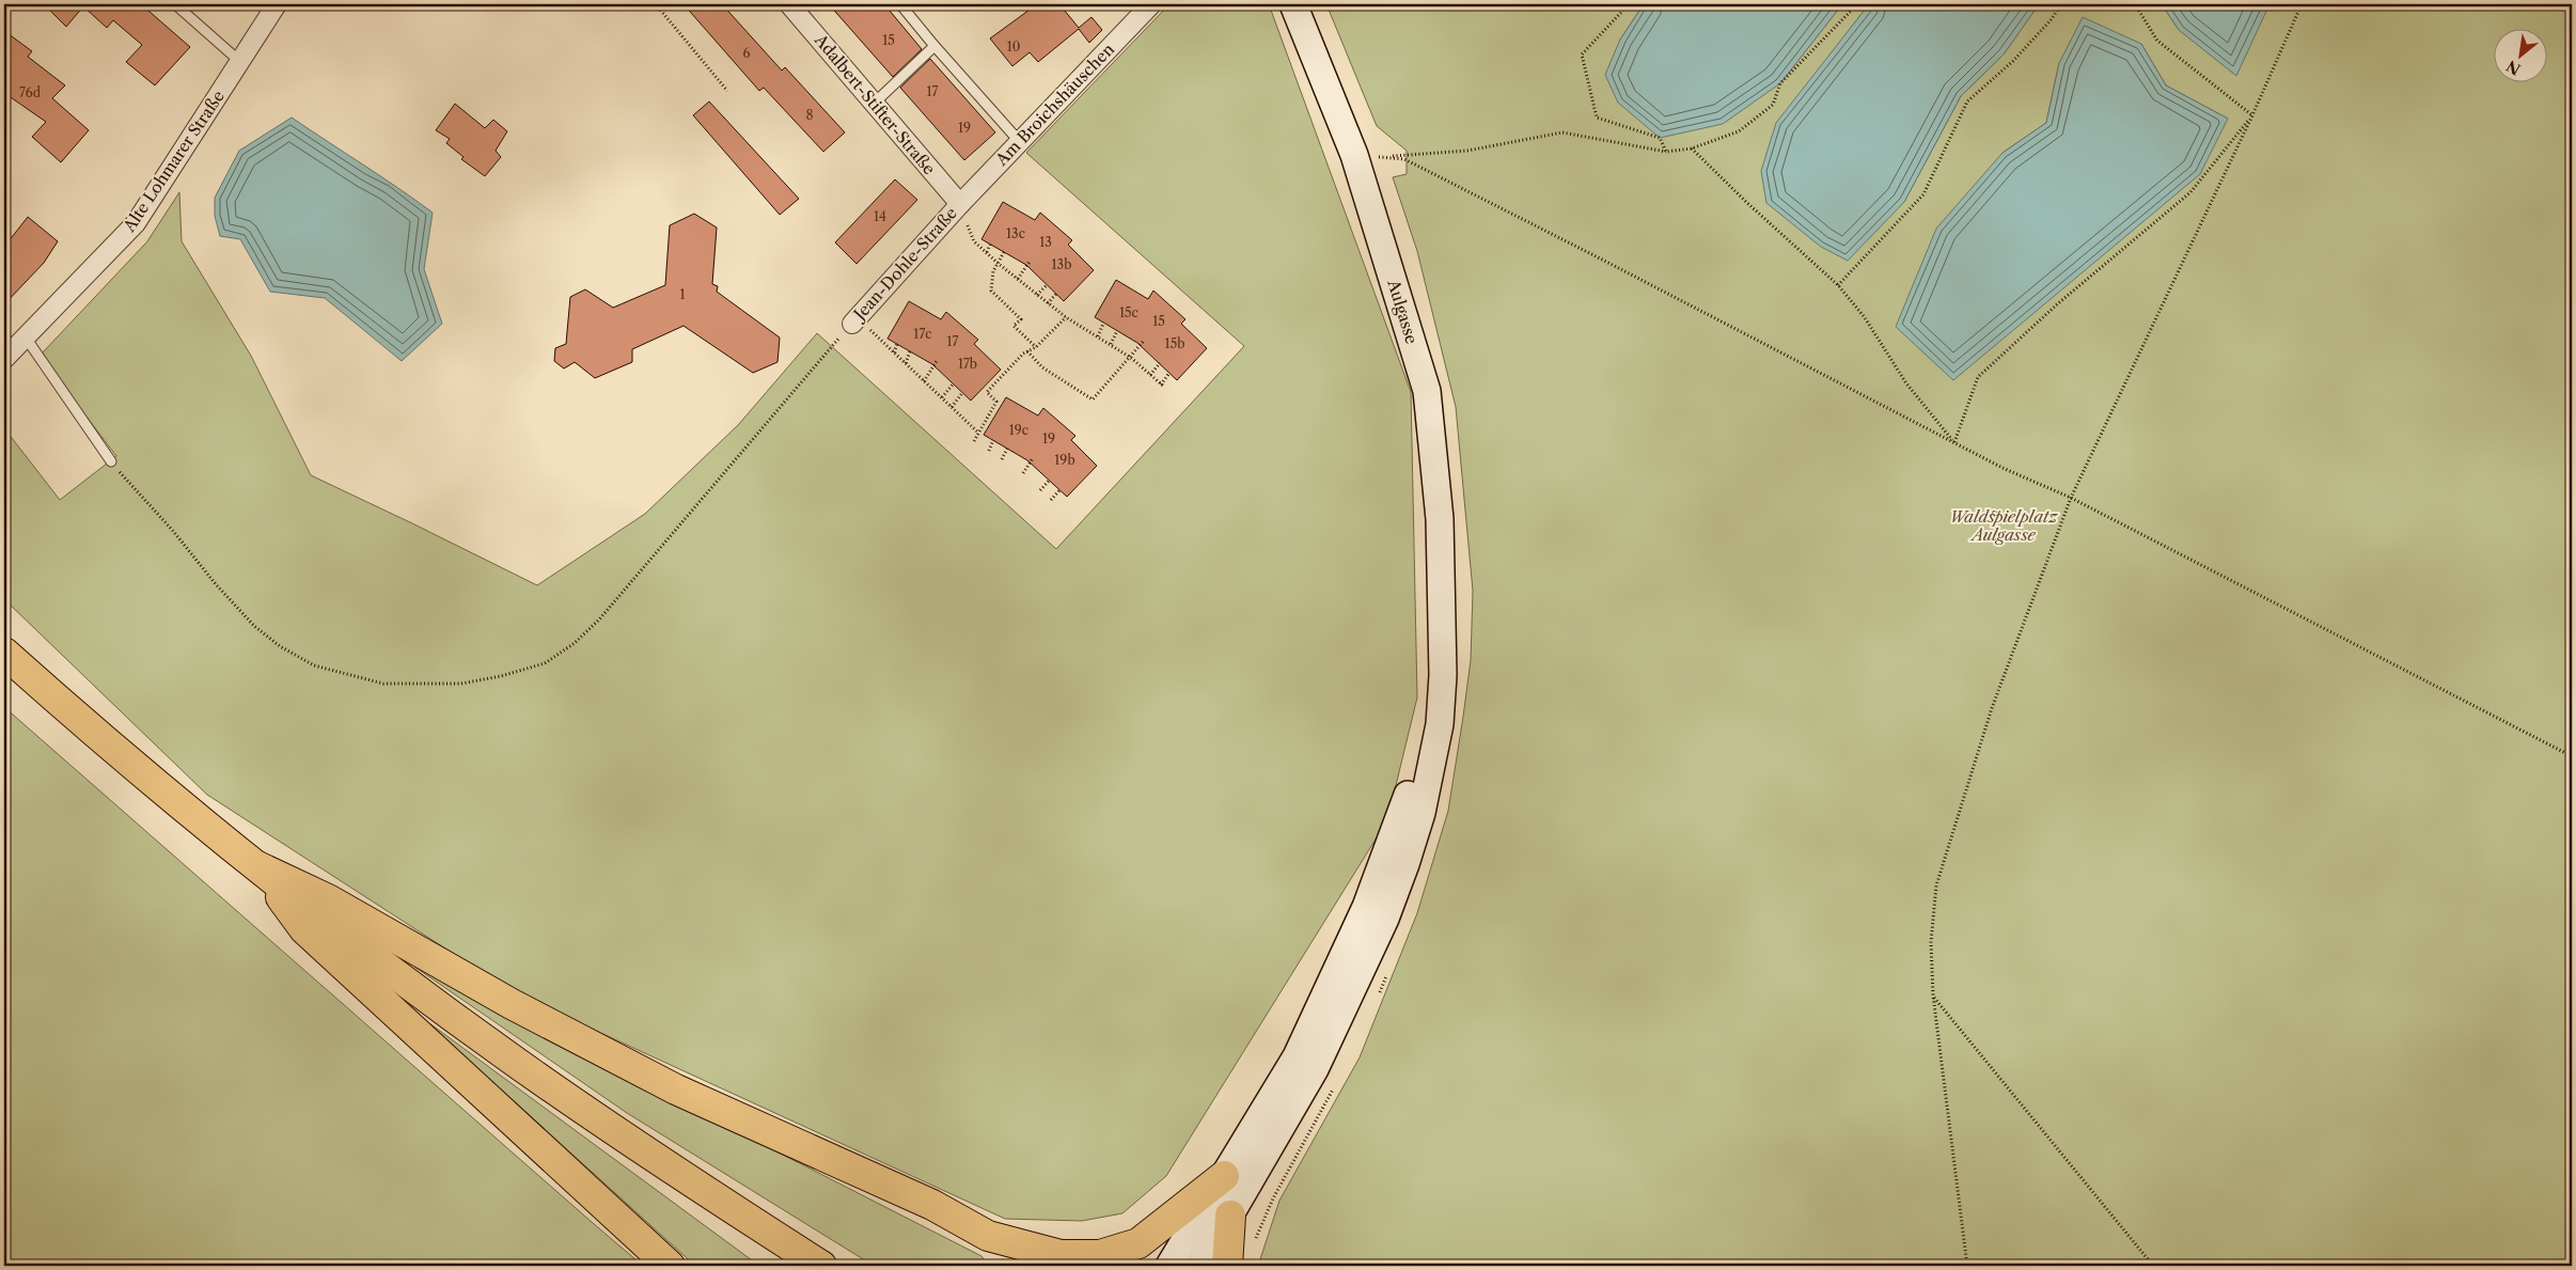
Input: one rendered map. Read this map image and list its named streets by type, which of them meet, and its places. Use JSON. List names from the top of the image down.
{
  "streets": {
    "main road": ["Aulgasse"],
    "street": [
      "Adalbert-Stifter-Straße",
      "Am Broichshäuschen",
      "Alte Lohmarer Straße",
      "Jean-Dohle-Straße"
    ]
  },
  "crossings": [
    ["Adalbert-Stifter-Straße", "Am Broichshäuschen"],
    ["Adalbert-Stifter-Straße", "Jean-Dohle-Straße"],
    ["Am Broichshäuschen", "Jean-Dohle-Straße"]
  ],
  "parks": ["Waldspielplatz Aulgasse"],
  "house_numbers": [
    "15",
    "10",
    "6",
    "17",
    "76d",
    "8",
    "19",
    "14",
    "13c",
    "13",
    "13b",
    "1",
    "15c",
    "15",
    "17c",
    "17",
    "15b",
    "17b",
    "19c",
    "19",
    "19b"
  ],
  "north": "bottom left"
}
